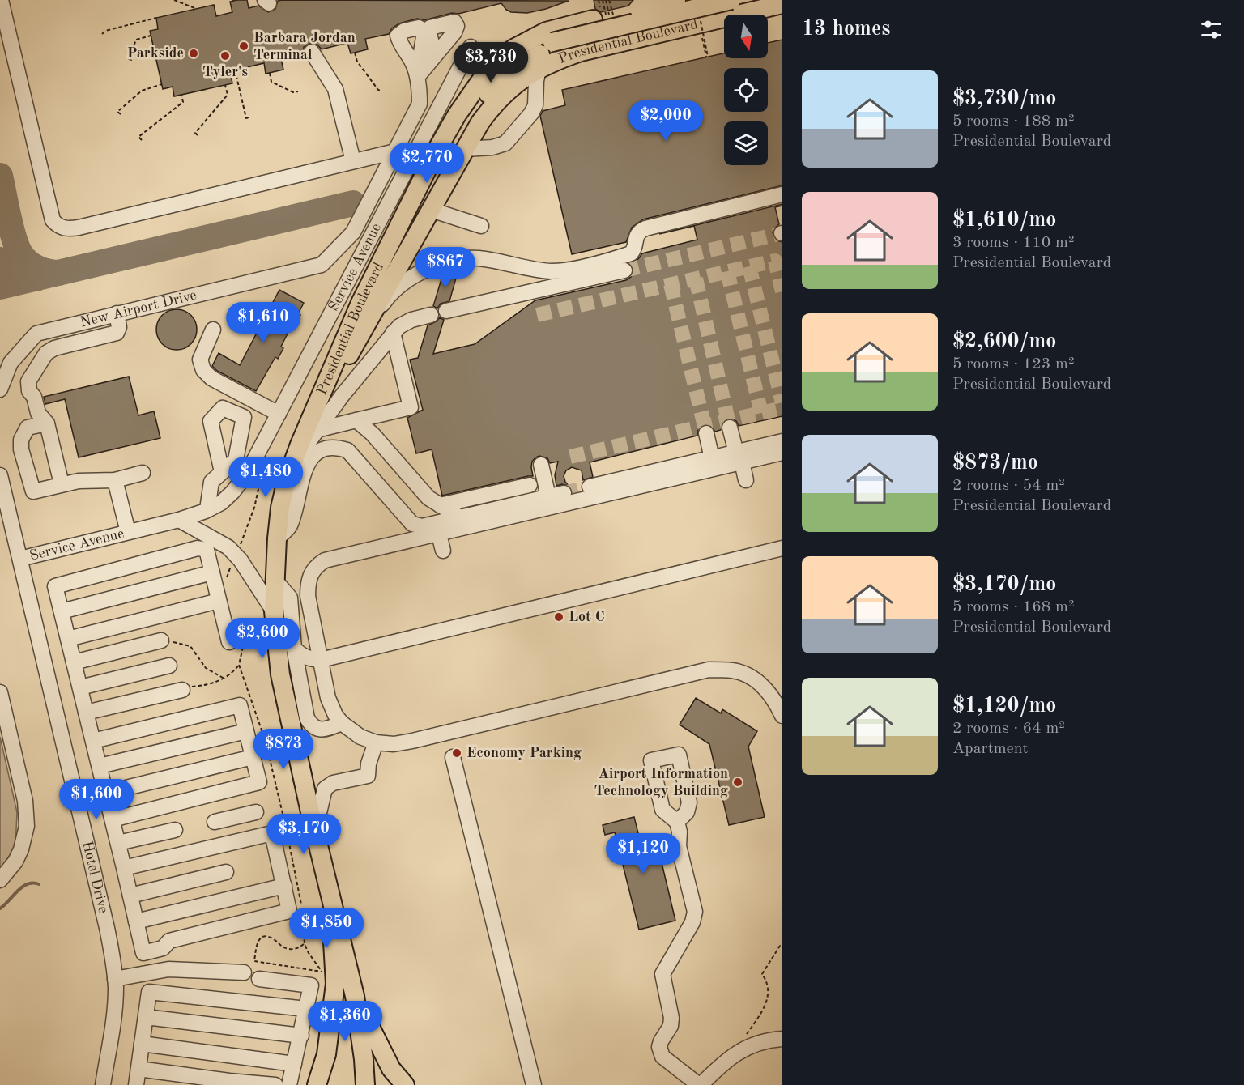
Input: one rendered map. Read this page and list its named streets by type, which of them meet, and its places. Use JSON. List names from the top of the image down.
{
  "streets": {
    "main road": ["Presidential Boulevard"],
    "street": ["Service Avenue", "New Airport Drive", "Hotel Drive"]
  },
  "crossings": [
    ["Service Avenue", "Hotel Drive"]
  ],
  "places": [
    "Barbara Jordan Terminal",
    "Parkside",
    "Tyler's",
    "Lot C",
    "Economy Parking",
    "Airport Information Technology Building"
  ],
  "north": "bottom",
  "page": {
    "heading": "13 homes",
    "price": [
      "$3,730",
      "$2,000",
      "$2,770",
      "$867",
      "$1,610",
      "$1,480",
      "$2,600",
      "$873",
      "$1,600",
      "$3,170",
      "$1,120",
      "$1,850",
      "$1,360"
    ],
    "list": [
      {
        "name": "$3,730/mo",
        "note": "5 rooms · 188 m² · Presidential Boulevard"
      },
      {
        "name": "$1,610/mo",
        "note": "3 rooms · 110 m² · Presidential Boulevard"
      },
      {
        "name": "$2,600/mo",
        "note": "5 rooms · 123 m² · Presidential Boulevard"
      },
      {
        "name": "$873/mo",
        "note": "2 rooms · 54 m² · Presidential Boulevard"
      },
      {
        "name": "$3,170/mo",
        "note": "5 rooms · 168 m² · Presidential Boulevard"
      },
      {
        "name": "$1,120/mo",
        "note": "2 rooms · 64 m² · Apartment"
      }
    ]
  }
}
